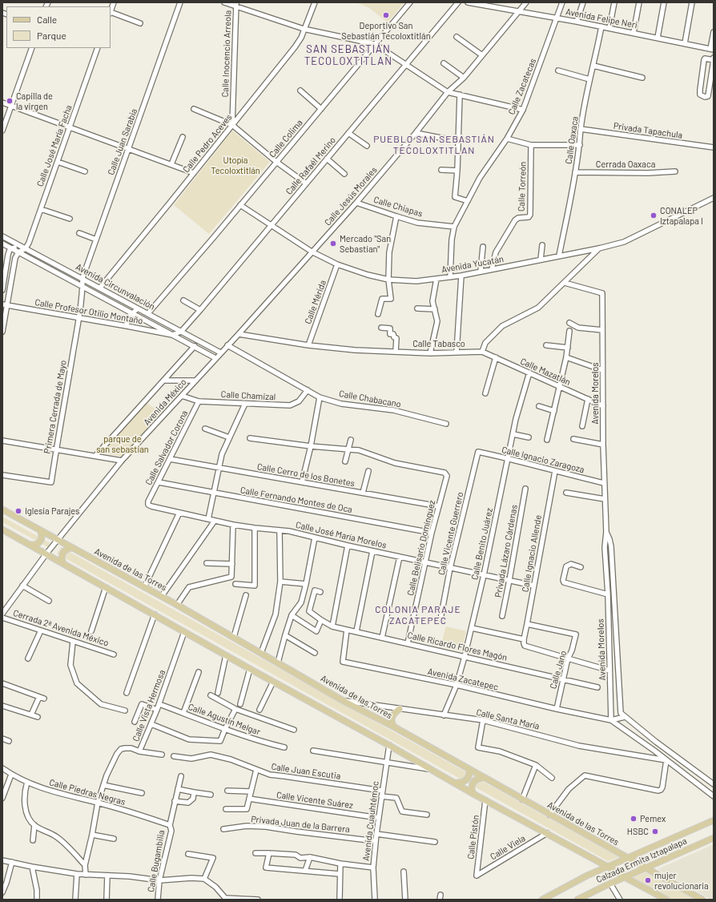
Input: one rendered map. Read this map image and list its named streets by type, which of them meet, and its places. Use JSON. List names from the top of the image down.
{
  "streets": {
    "main road": ["Avenida de las Torres", "Calzada Ermita Iztapalapa"],
    "street": [
      "Avenida Felipe Neri",
      "Calle Inocencio Arreola",
      "Calle Zacatecas",
      "Privada Tapachula",
      "Calle Colima",
      "Calle Oaxaca",
      "Calle Juan Sarabia",
      "Calle Pedro Aceves",
      "Calle José María Facha",
      "Cerrada Oaxaca",
      "Calle Rafaél Merino",
      "Calle Torreón",
      "Calle Jesús Morales",
      "Calle Chiapas",
      "Avenida Yucatán",
      "Avenida Circunvalación",
      "Calle Mérida",
      "Calle Profesor Otilio Montaño",
      "Calle Tabasco",
      "Calle Mazatlán",
      "Avenida Morelos",
      "Calle Chamizal",
      "Calle Chabacano",
      "Avenida México",
      "Primera Cerrada de Mayo",
      "Calle Salvador Corona",
      "Calle Ignacio Zaragoza",
      "Calle Cerro de los Bonetes",
      "Calle Fernando Montes de Oca",
      "Calle Vicente Guerrero",
      "Calle José María Morelos",
      "Calle Benito Juárez",
      "Calle Belisario Domínguez",
      "Privada Lázaro Cárdenas",
      "Calle Ignacio Allende",
      "Cerrada 2ª Avenida México",
      "Calle Ricardo Flores Magón",
      "Calle Jano",
      "Avenida Zacatepec",
      "Calle Vista Hermosa",
      "Calle Agustín Melgar",
      "Calle Santa María",
      "Calle Juan Escutia",
      "Calle Piedras Negras",
      "Calle Vicente Suárez",
      "Avenida Cuauhtémoc",
      "Privada Juan de la Barrera",
      "Calle Pistón",
      "Calle Viela",
      "Calle Bugambilia"
    ]
  },
  "crossings": [
    ["Avenida Felipe Neri", "Calle Zacatecas"],
    ["Avenida Felipe Neri", "Calle Oaxaca"],
    ["Avenida Felipe Neri", "Calle Jesús Morales"],
    ["Calle Inocencio Arreola", "Calle Pedro Aceves"],
    ["Calle Zacatecas", "Calle Chiapas"],
    ["Calle Zacatecas", "Avenida Yucatán"],
    ["Privada Tapachula", "Calle Oaxaca"],
    ["Calle Colima", "Avenida Yucatán"],
    ["Calle Colima", "Avenida Circunvalación"],
    ["Calle Oaxaca", "Cerrada Oaxaca"],
    ["Calle Oaxaca", "Avenida Yucatán"],
    ["Calle Juan Sarabia", "Avenida Circunvalación"],
    ["Calle Juan Sarabia", "Primera Cerrada de Mayo"],
    ["Calle Pedro Aceves", "Avenida Circunvalación"],
    ["Calle José María Facha", "Avenida Circunvalación"],
    ["Calle Rafaél Merino", "Avenida Yucatán"],
    ["Calle Rafaél Merino", "Avenida Circunvalación"],
    ["Calle Rafaél Merino", "Calle Profesor Otilio Montaño"],
    ["Calle Torreón", "Avenida Yucatán"],
    ["Calle Jesús Morales", "Calle Chiapas"],
    ["Calle Jesús Morales", "Avenida Yucatán"],
    ["Calle Jesús Morales", "Avenida Circunvalación"],
    ["Calle Jesús Morales", "Calle Tabasco"],
    ["Calle Jesús Morales", "Calle Chabacano"],
    ["Calle Jesús Morales", "Avenida México"],
    ["Avenida Yucatán", "Calle Mérida"],
    ["Avenida Circunvalación", "Calle Profesor Otilio Montaño"],
    ["Avenida Circunvalación", "Avenida México"],
    ["Avenida Circunvalación", "Primera Cerrada de Mayo"],
    ["Calle Mérida", "Calle Tabasco"],
    ["Calle Profesor Otilio Montaño", "Primera Cerrada de Mayo"],
    ["Calle Tabasco", "Calle Mazatlán"],
    ["Calle Mazatlán", "Avenida Morelos"],
    ["Calle Mazatlán", "Calle Benito Juárez"],
    ["Avenida Morelos", "Calle Ignacio Zaragoza"],
    ["Avenida Morelos", "Avenida Zacatepec"],
    ["Calle Chamizal", "Calle Chabacano"],
    ["Calle Chamizal", "Avenida México"],
    ["Calle Chamizal", "Calle Salvador Corona"],
    ["Avenida México", "Avenida de las Torres"],
    ["Calle Salvador Corona", "Calle Cerro de los Bonetes"],
    ["Calle Salvador Corona", "Calle Fernando Montes de Oca"],
    ["Calle Salvador Corona", "Calle José María Morelos"],
    ["Calle Ignacio Zaragoza", "Calle Vicente Guerrero"],
    ["Calle Ignacio Zaragoza", "Calle Benito Juárez"],
    ["Calle Ignacio Zaragoza", "Calle Ignacio Allende"],
    ["Calle Cerro de los Bonetes", "Calle Belisario Domínguez"],
    ["Calle Fernando Montes de Oca", "Calle Belisario Domínguez"],
    ["Calle Vicente Guerrero", "Calle José María Morelos"],
    ["Calle José María Morelos", "Calle Benito Juárez"],
    ["Calle José María Morelos", "Calle Belisario Domínguez"],
    ["Calle José María Morelos", "Privada Lázaro Cárdenas"],
    ["Calle José María Morelos", "Calle Ignacio Allende"],
    ["Calle Benito Juárez", "Calle Ricardo Flores Magón"],
    ["Calle Benito Juárez", "Avenida Zacatepec"],
    ["Calle Benito Juárez", "Calle Santa María"],
    ["Calle Belisario Domínguez", "Calle Ricardo Flores Magón"],
    ["Calle Ignacio Allende", "Calle Jano"],
    ["Avenida de las Torres", "Calle Santa María"],
    ["Avenida de las Torres", "Calzada Ermita Iztapalapa"],
    ["Calle Ricardo Flores Magón", "Calle Jano"],
    ["Calle Ricardo Flores Magón", "Avenida Zacatepec"],
    ["Calle Jano", "Avenida Zacatepec"],
    ["Avenida Zacatepec", "Calle Santa María"],
    ["Calle Vista Hermosa", "Calle Agustín Melgar"],
    ["Calle Vista Hermosa", "Calle Piedras Negras"],
    ["Calle Juan Escutia", "Avenida Cuauhtémoc"],
    ["Calle Piedras Negras", "Calle Bugambilia"],
    ["Calle Vicente Suárez", "Avenida Cuauhtémoc"],
    ["Avenida Cuauhtémoc", "Privada Juan de la Barrera"],
    ["Calle Pistón", "Calle Viela"]
  ],
  "districts": ["SAN SEBASTIÁN TECOLOXTITLAN", "PUEBLO SAN SEBASTIÁN TECOLOXTITLAN", "COLONIA PARAJE ZACATEPEC"],
  "parks": ["Utopía Tecoloxtitlán", "parque de san sebastian"],
  "places": [
    "Deportivo San Sebastián Tecoloxtitlán",
    "Capilla de la virgen",
    "CONALEP Iztapalapa I",
    "Mercado \"San Sebastian\"",
    "Iglesia Parajes",
    "Pemex",
    "HSBC",
    "mujer revolucionaria"
  ],
  "legend": ["Calle", "Parque"]
}
